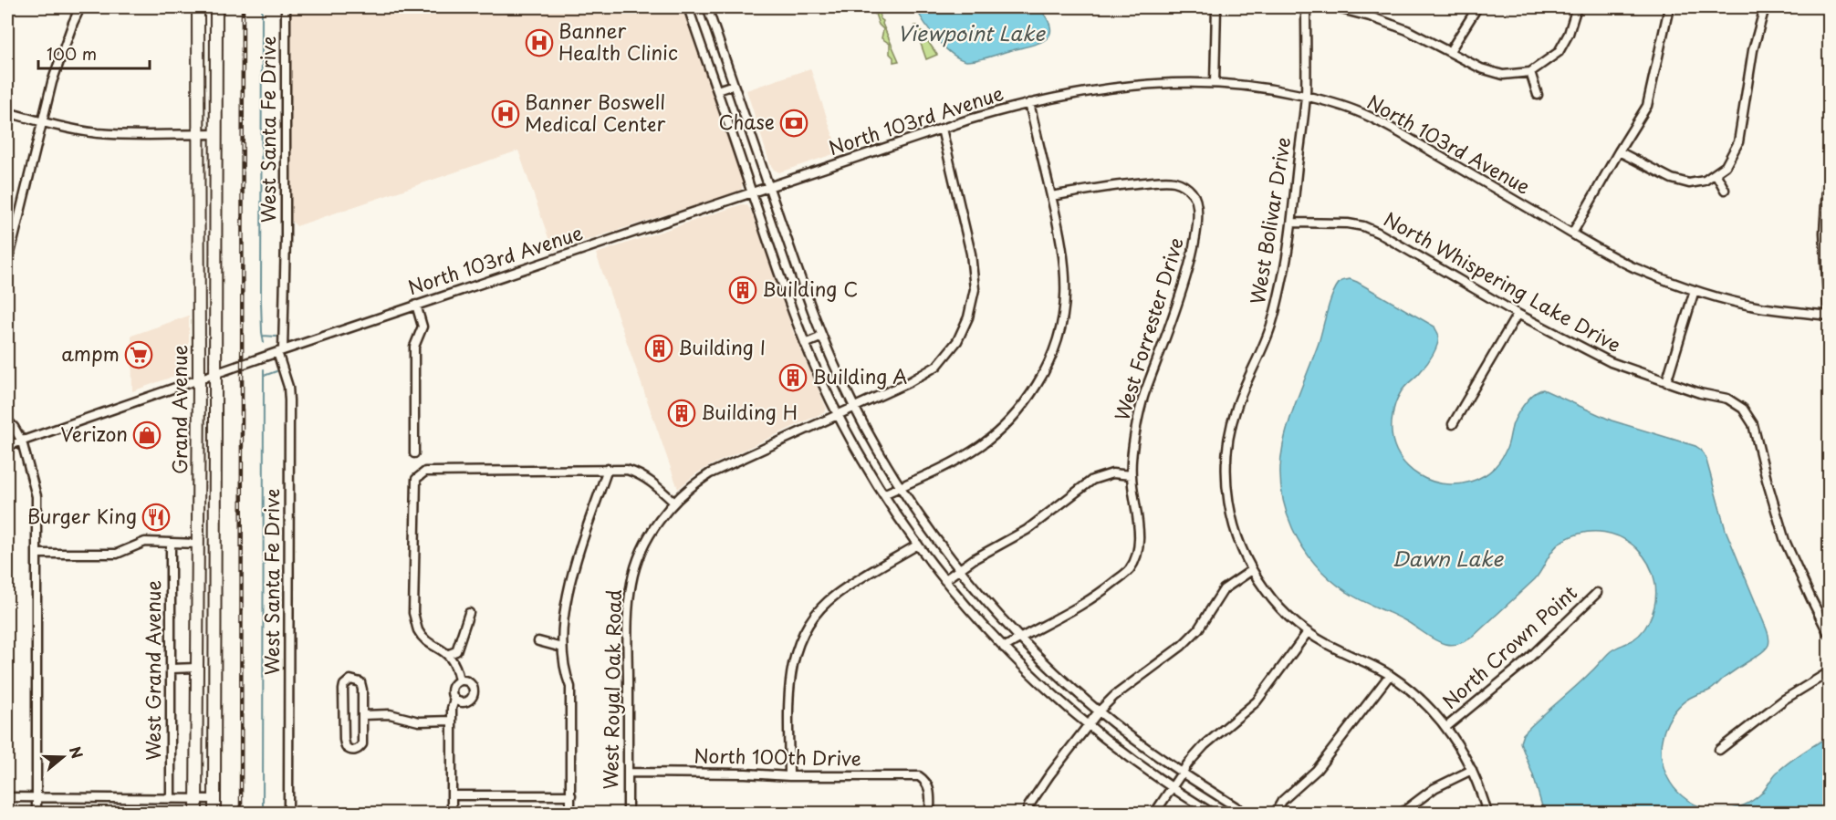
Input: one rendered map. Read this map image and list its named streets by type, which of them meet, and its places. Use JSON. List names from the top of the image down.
{
  "streets": {
    "highway": ["Grand Avenue"],
    "street": [
      "North 103rd Avenue",
      "West Santa Fe Drive",
      "West Bolivar Drive",
      "North Whispering Lake Drive",
      "West Forrester Drive",
      "North Crown Point",
      "West Grand Avenue",
      "West Royal Oak Road",
      "North 100th Drive"
    ]
  },
  "crossings": [
    ["North 103rd Avenue", "West Santa Fe Drive"],
    ["North 103rd Avenue", "West Bolivar Drive"],
    ["North 103rd Avenue", "Grand Avenue"],
    ["North 103rd Avenue", "West Royal Oak Road"],
    ["West Bolivar Drive", "North Whispering Lake Drive"],
    ["West Bolivar Drive", "North Crown Point"],
    ["West Royal Oak Road", "North 100th Drive"]
  ],
  "water": ["Viewpoint Lake", "Dawn Lake"],
  "places": {
    "hospital": ["Banner Health Clinic", "Banner Boswell Medical Center"],
    "bank": ["Chase"],
    "building": [
      "Building C",
      "Building I",
      "Building A",
      "Building H"
    ],
    "supermarket": ["ampm"],
    "shop": ["Verizon"],
    "restaurant": ["Burger King"]
  },
  "scale_bar": "100 m",
  "north": "right"
}
